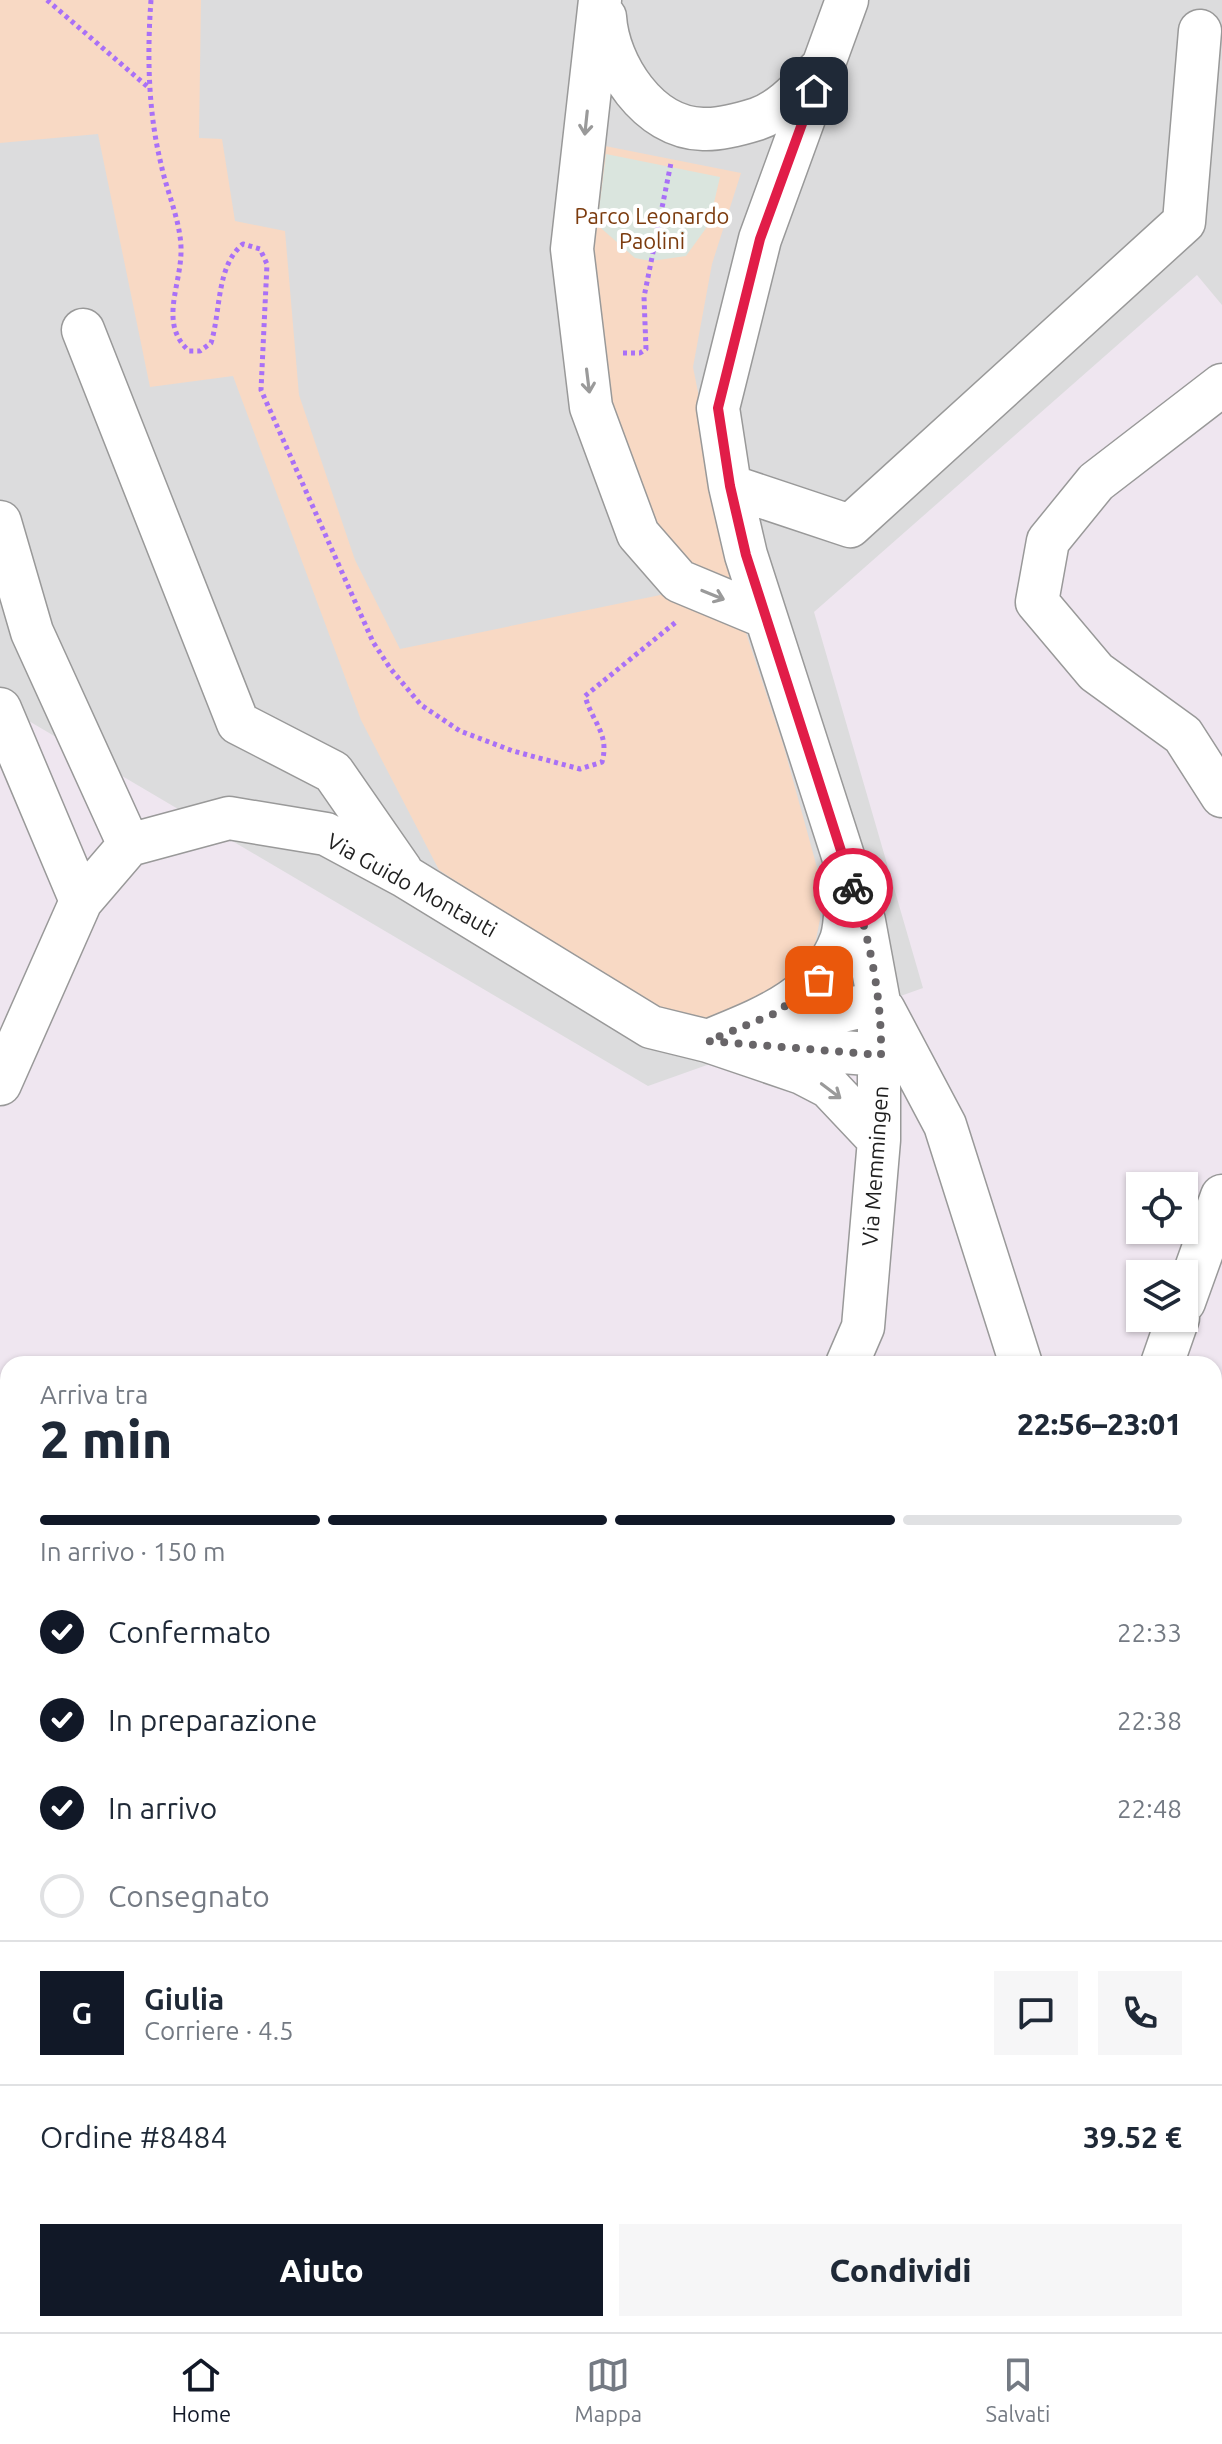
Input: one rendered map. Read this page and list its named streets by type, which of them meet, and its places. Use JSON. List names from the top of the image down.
{
  "streets": {
    "street": ["Via Guido Montauti", "Via Memmingen"]
  },
  "crossings": [
    ["Via Guido Montauti", "Via Memmingen"]
  ],
  "parks": ["Parco Leonardo Paolini"],
  "page": {
    "heading": ["2 min", "Arriva tra", "22:56–23:01"],
    "panel": [
      "Giulia",
      "Corriere · 4.5",
      "Ordine #8484",
      "39.52 €"
    ],
    "bar": "In arrivo · 150 m",
    "list": [
      ["Confermato", "22:33"],
      ["In preparazione", "22:38"],
      ["In arrivo", "22:48"],
      "Consegnato"
    ],
    "round": "G",
    "buttons": ["Aiuto", "Condividi"],
    "tabs": ["Home", "Mappa", "Salvati"]
  }
}
